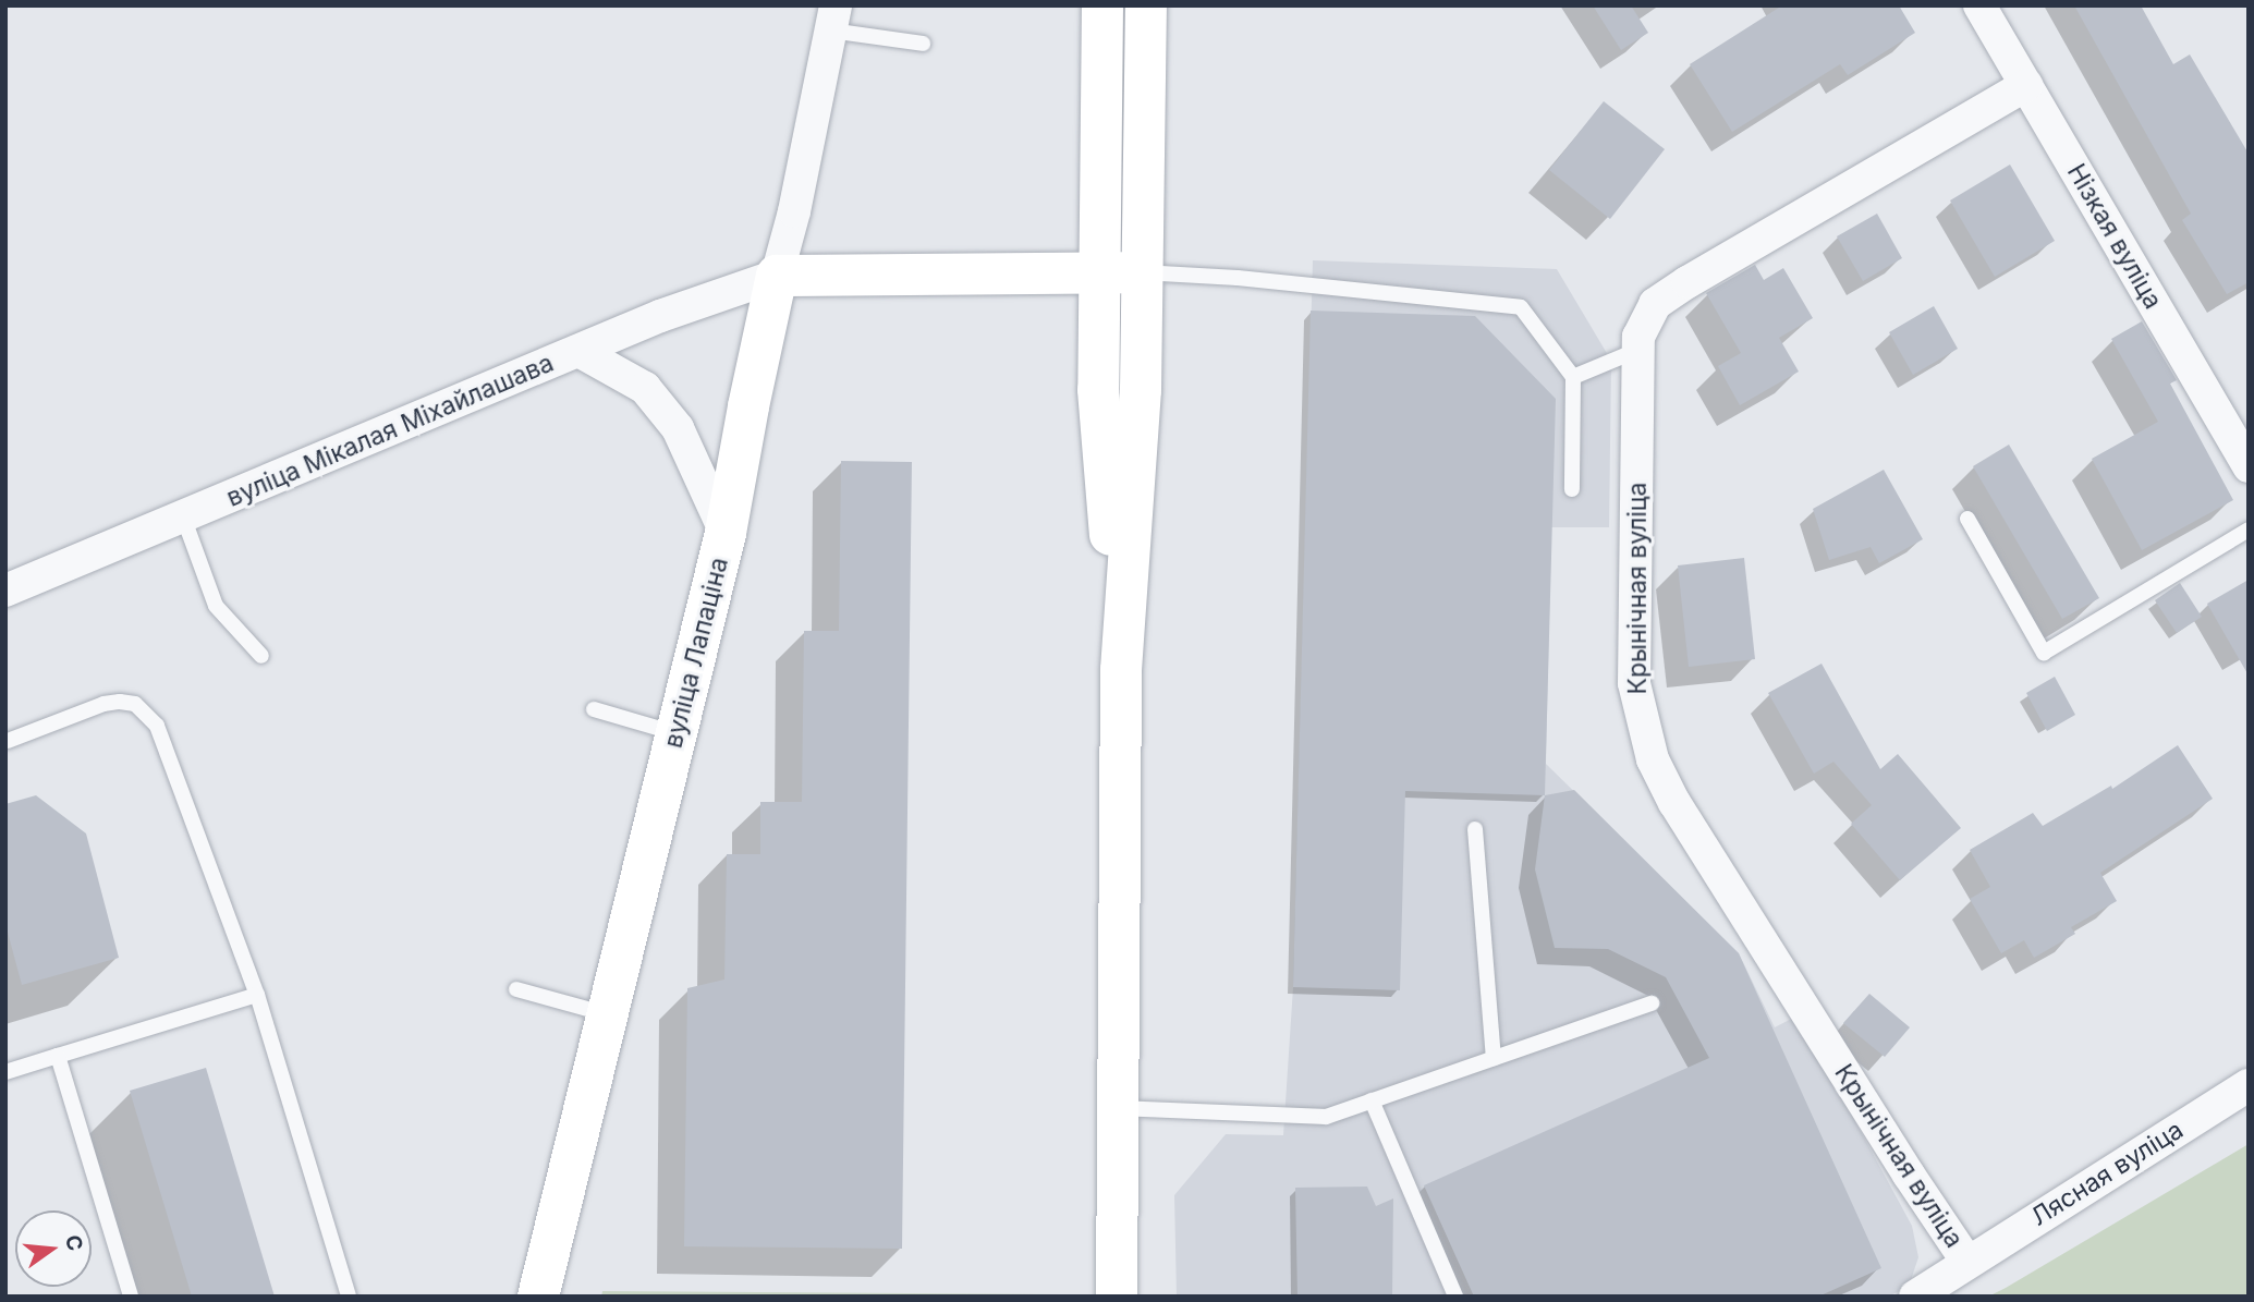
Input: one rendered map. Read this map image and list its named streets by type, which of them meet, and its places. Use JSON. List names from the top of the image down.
{
  "streets": {
    "main road": ["вуліца Лапаціна"],
    "street": [
      "Нізкая вуліца",
      "вуліца Мікалая Міхайлашава",
      "Крынічная вуліца",
      "Лясная вуліца"
    ]
  },
  "crossings": [
    ["Нізкая вуліца", "Крынічная вуліца"],
    ["вуліца Мікалая Міхайлашава", "вуліца Лапаціна"],
    ["Крынічная вуліца", "Лясная вуліца"]
  ],
  "north": "right"
}
